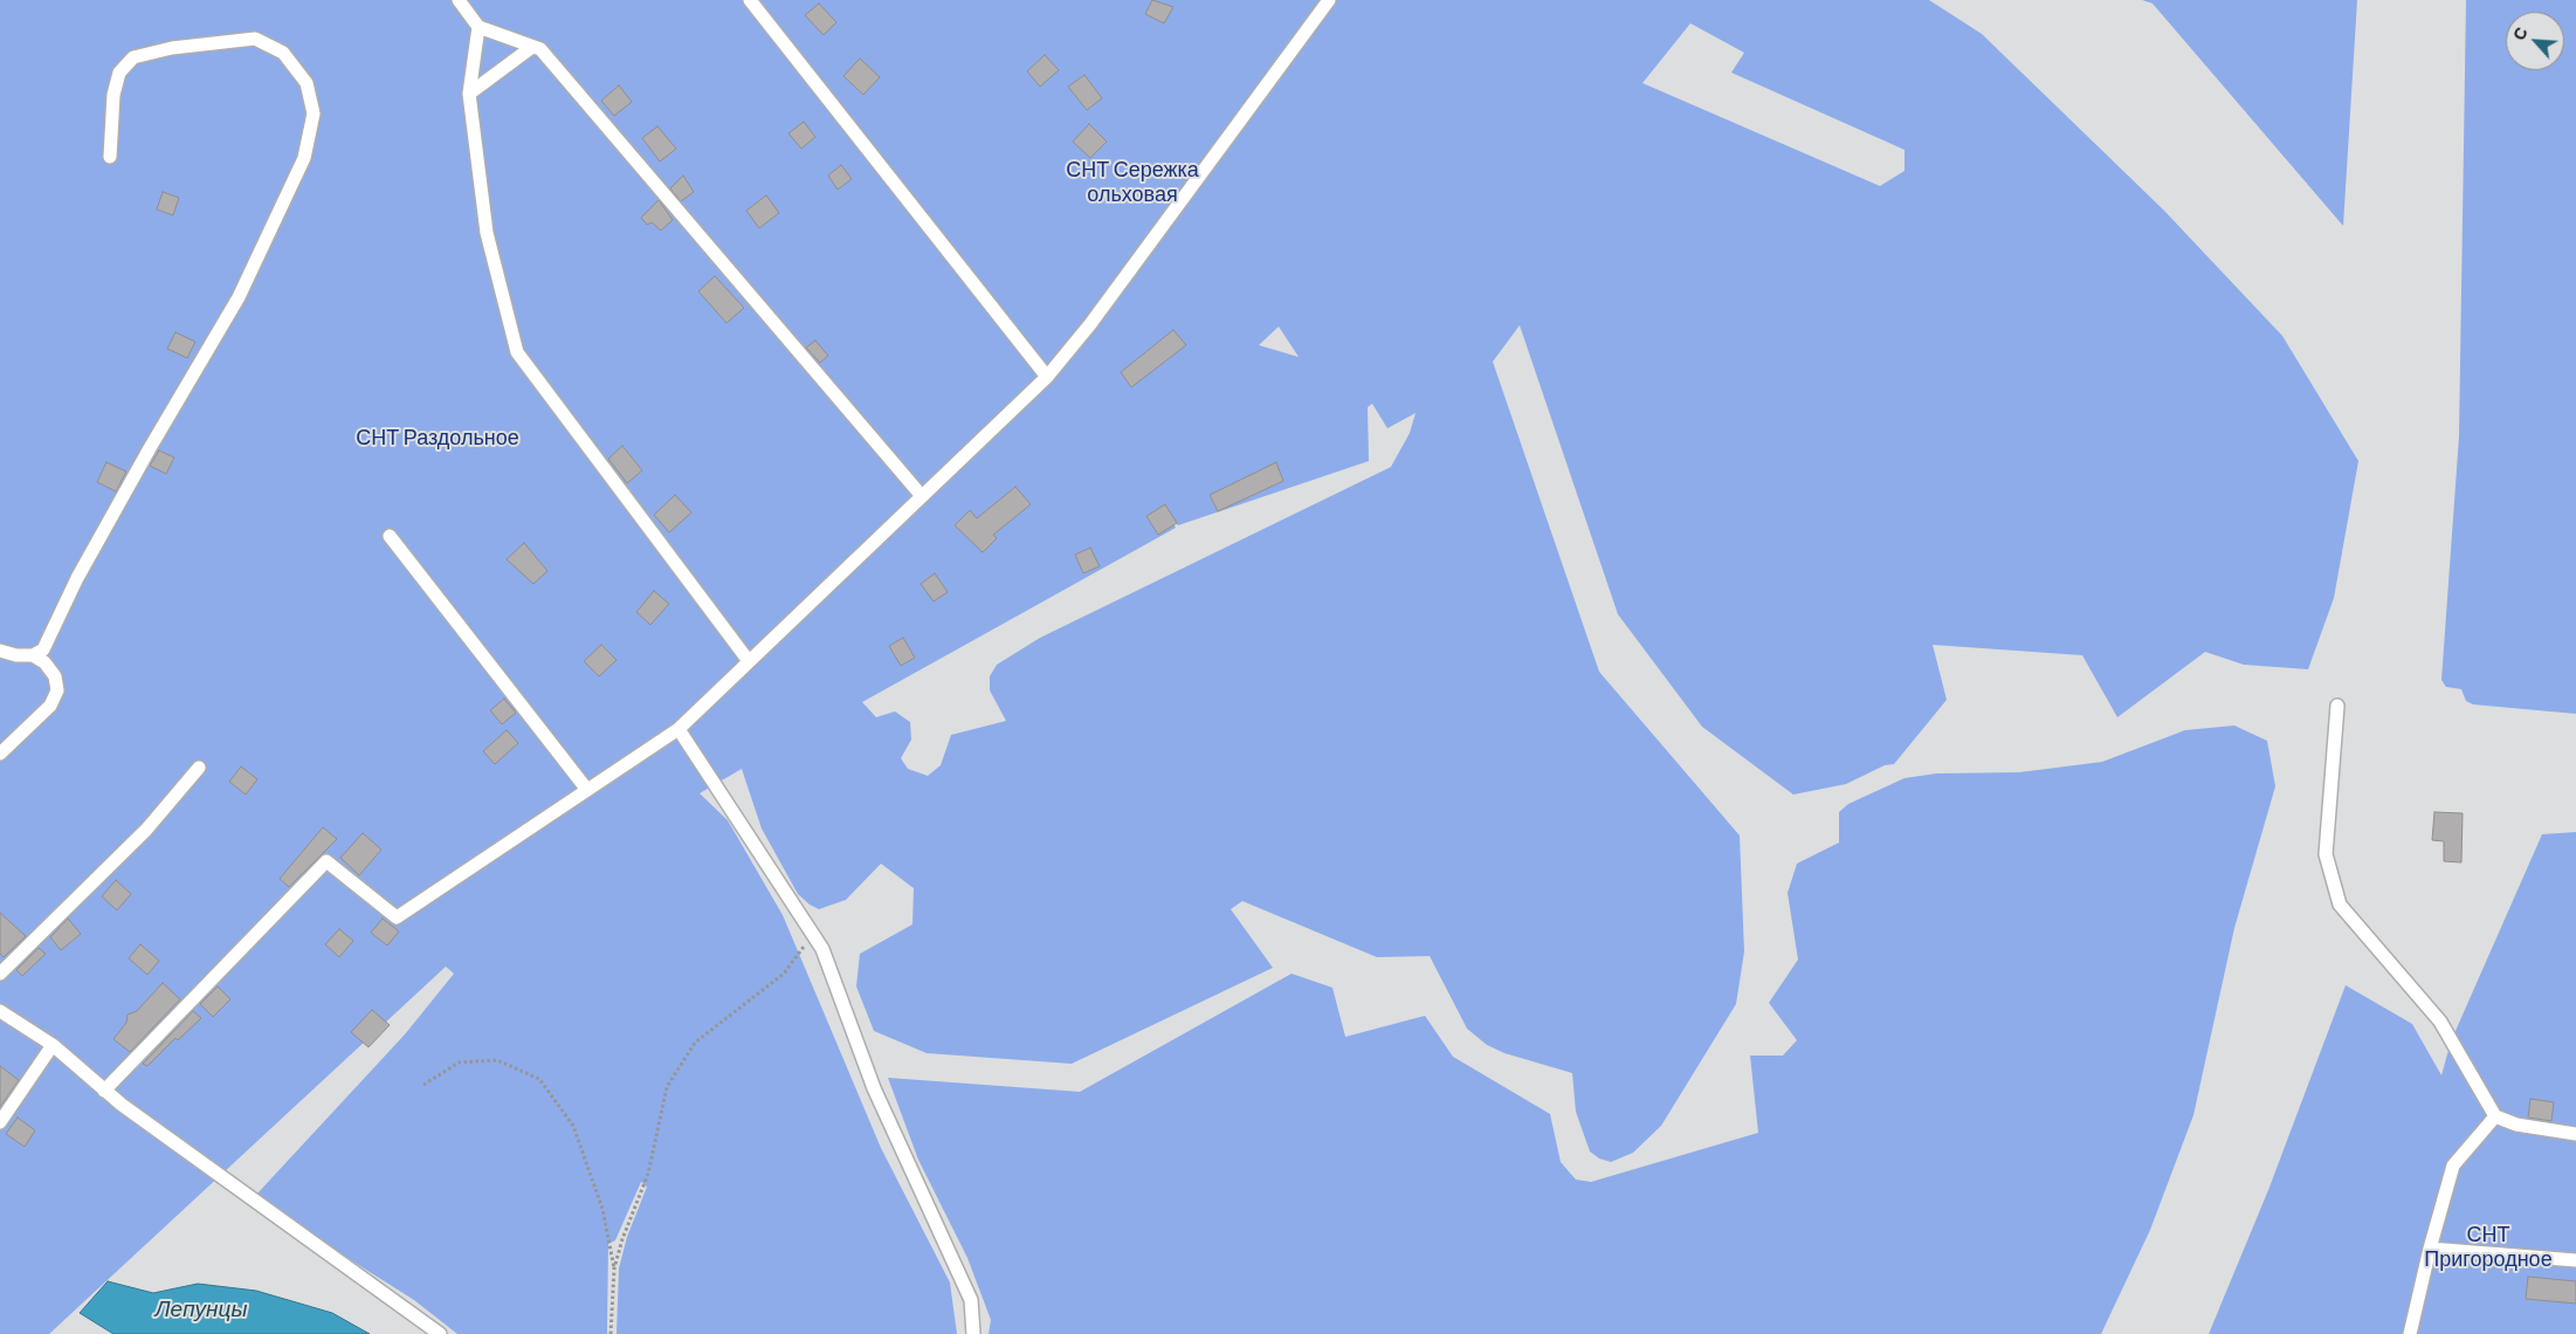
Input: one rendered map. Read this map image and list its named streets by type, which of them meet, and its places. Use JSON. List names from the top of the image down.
{
  "water": ["Лепунцы"],
  "parks": ["СНТ Сережка ольховая", "СНТ Раздольное", "СНТ Пригородное"],
  "north": "top left"
}
